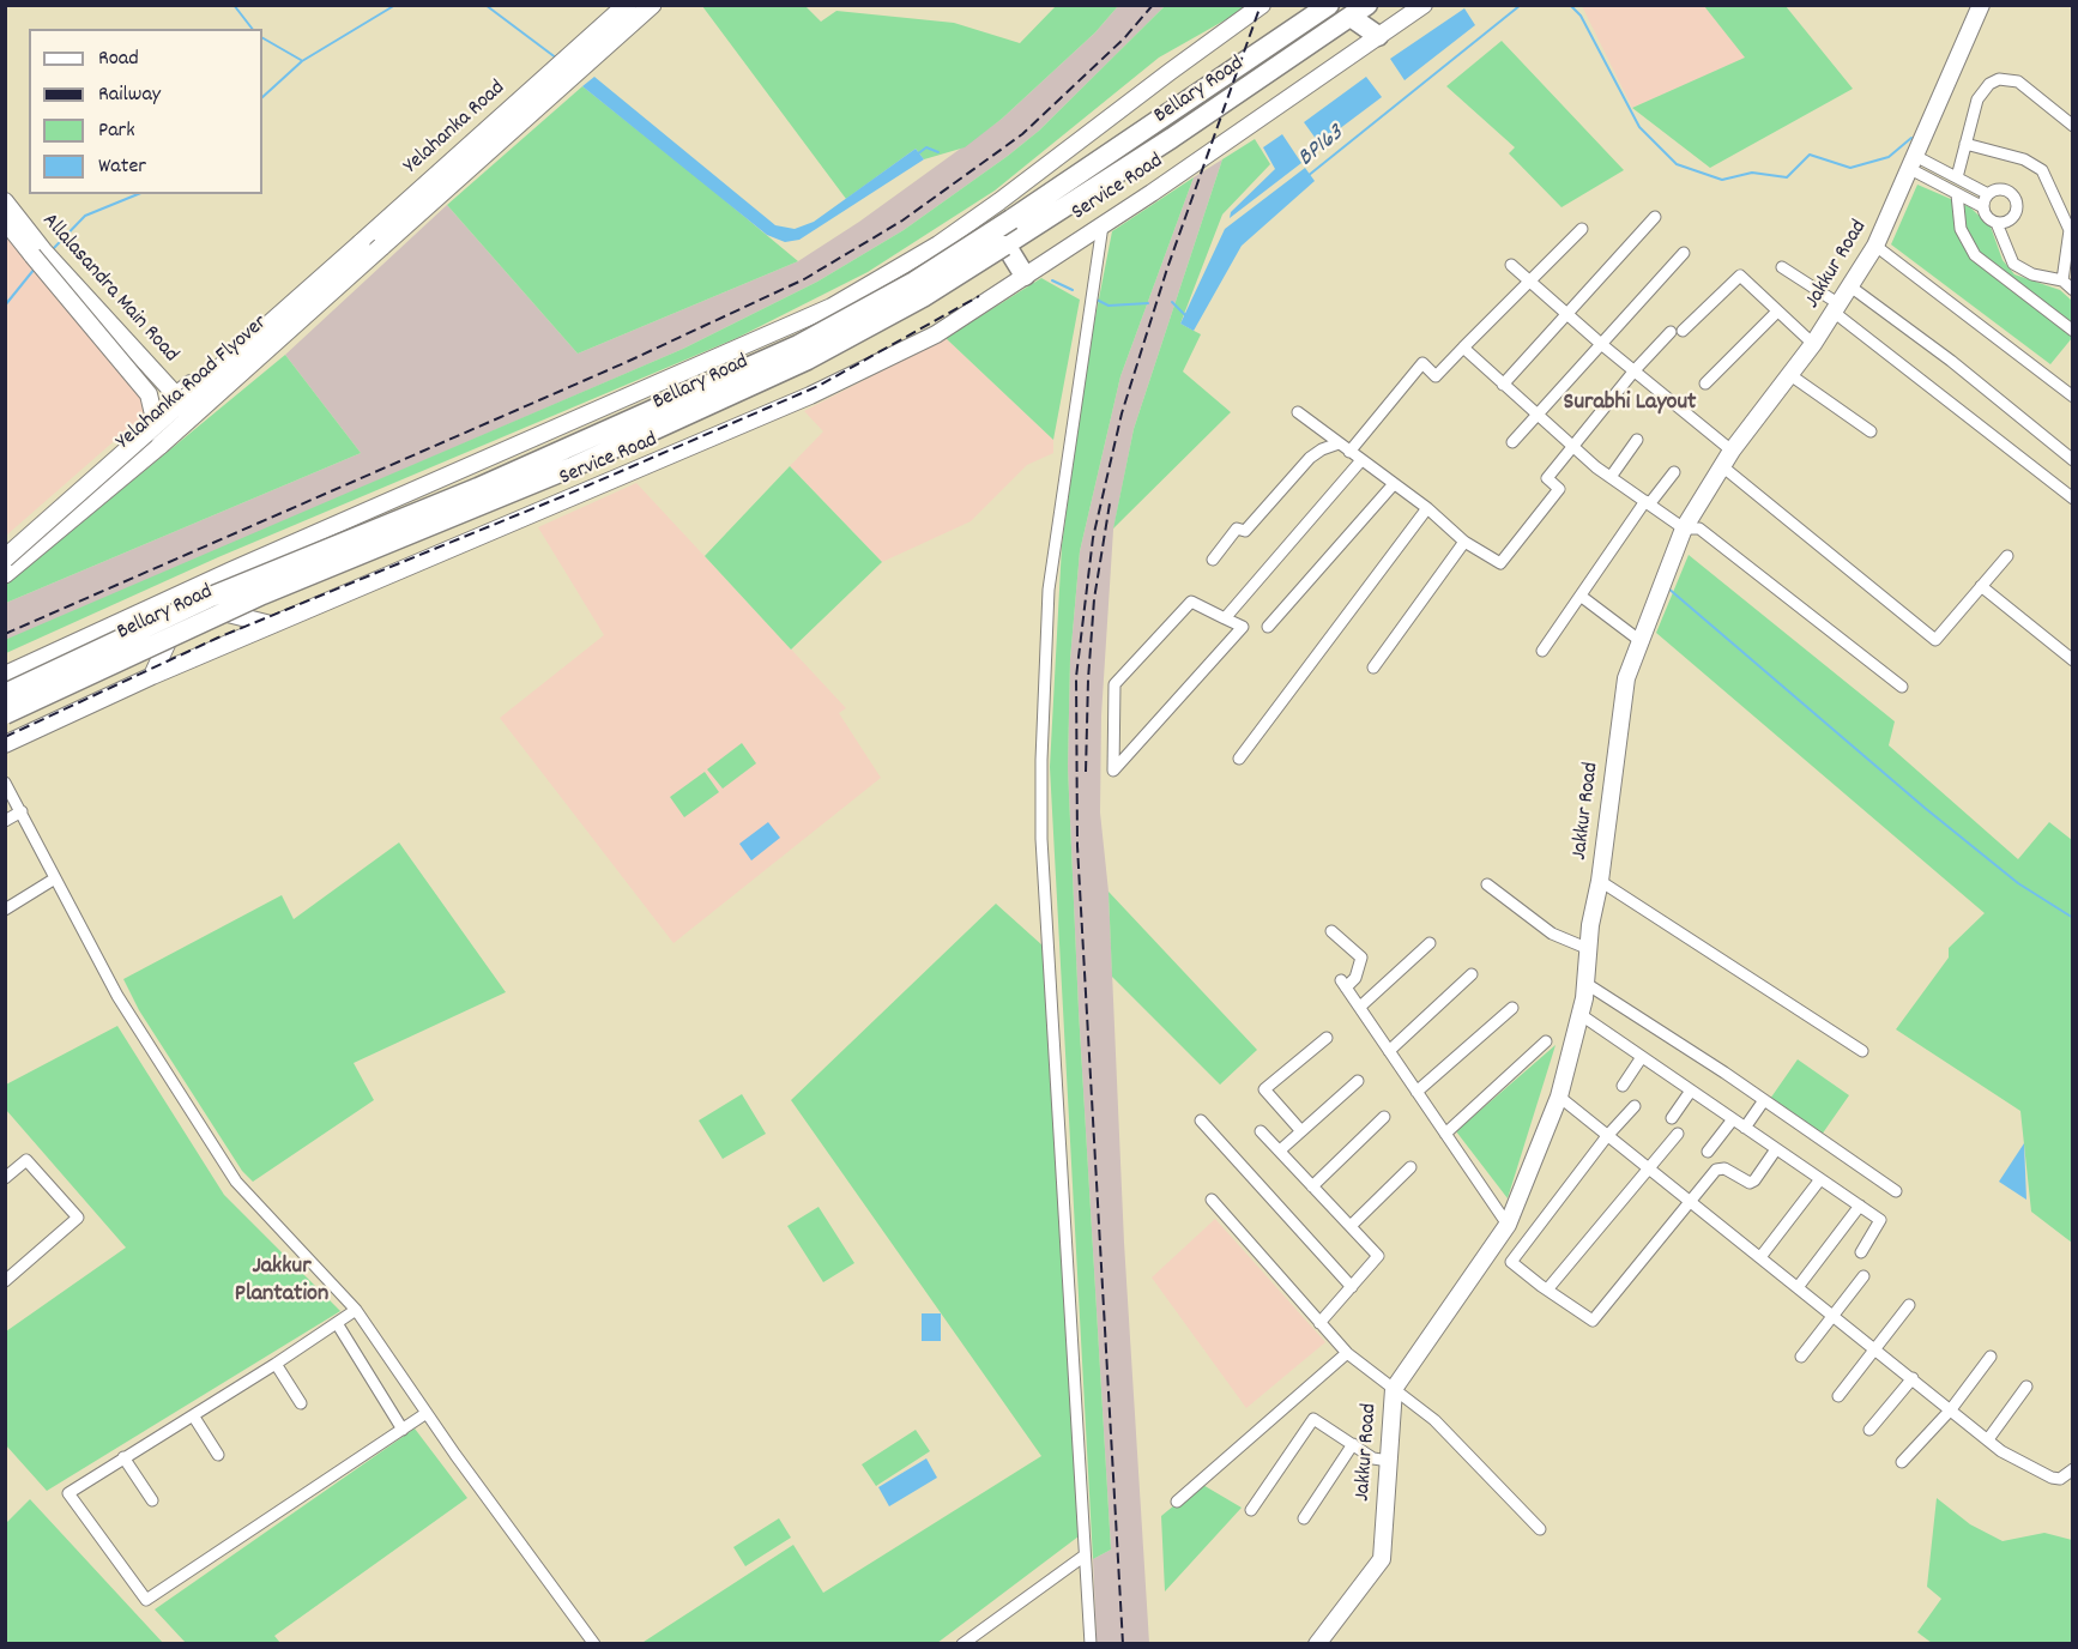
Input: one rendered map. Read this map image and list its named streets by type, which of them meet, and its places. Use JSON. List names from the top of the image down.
{
  "streets": {
    "highway": ["Bellary Road"],
    "main road": ["Yelahanka Road", "Yelahanka Road Flyover"],
    "street": ["Service Road", "Jakkur Road", "Allalasandra Main Road"]
  },
  "crossings": [
    ["Yelahanka Road", "Allalasandra Main Road"],
    ["Yelahanka Road", "Yelahanka Road Flyover"],
    ["Allalasandra Main Road", "Yelahanka Road Flyover"]
  ],
  "districts": ["Surabhi Layout", "Jakkur Plantation"],
  "water": ["BP163"],
  "legend": [
    "Road",
    "Railway",
    "Park",
    "Water"
  ]
}
